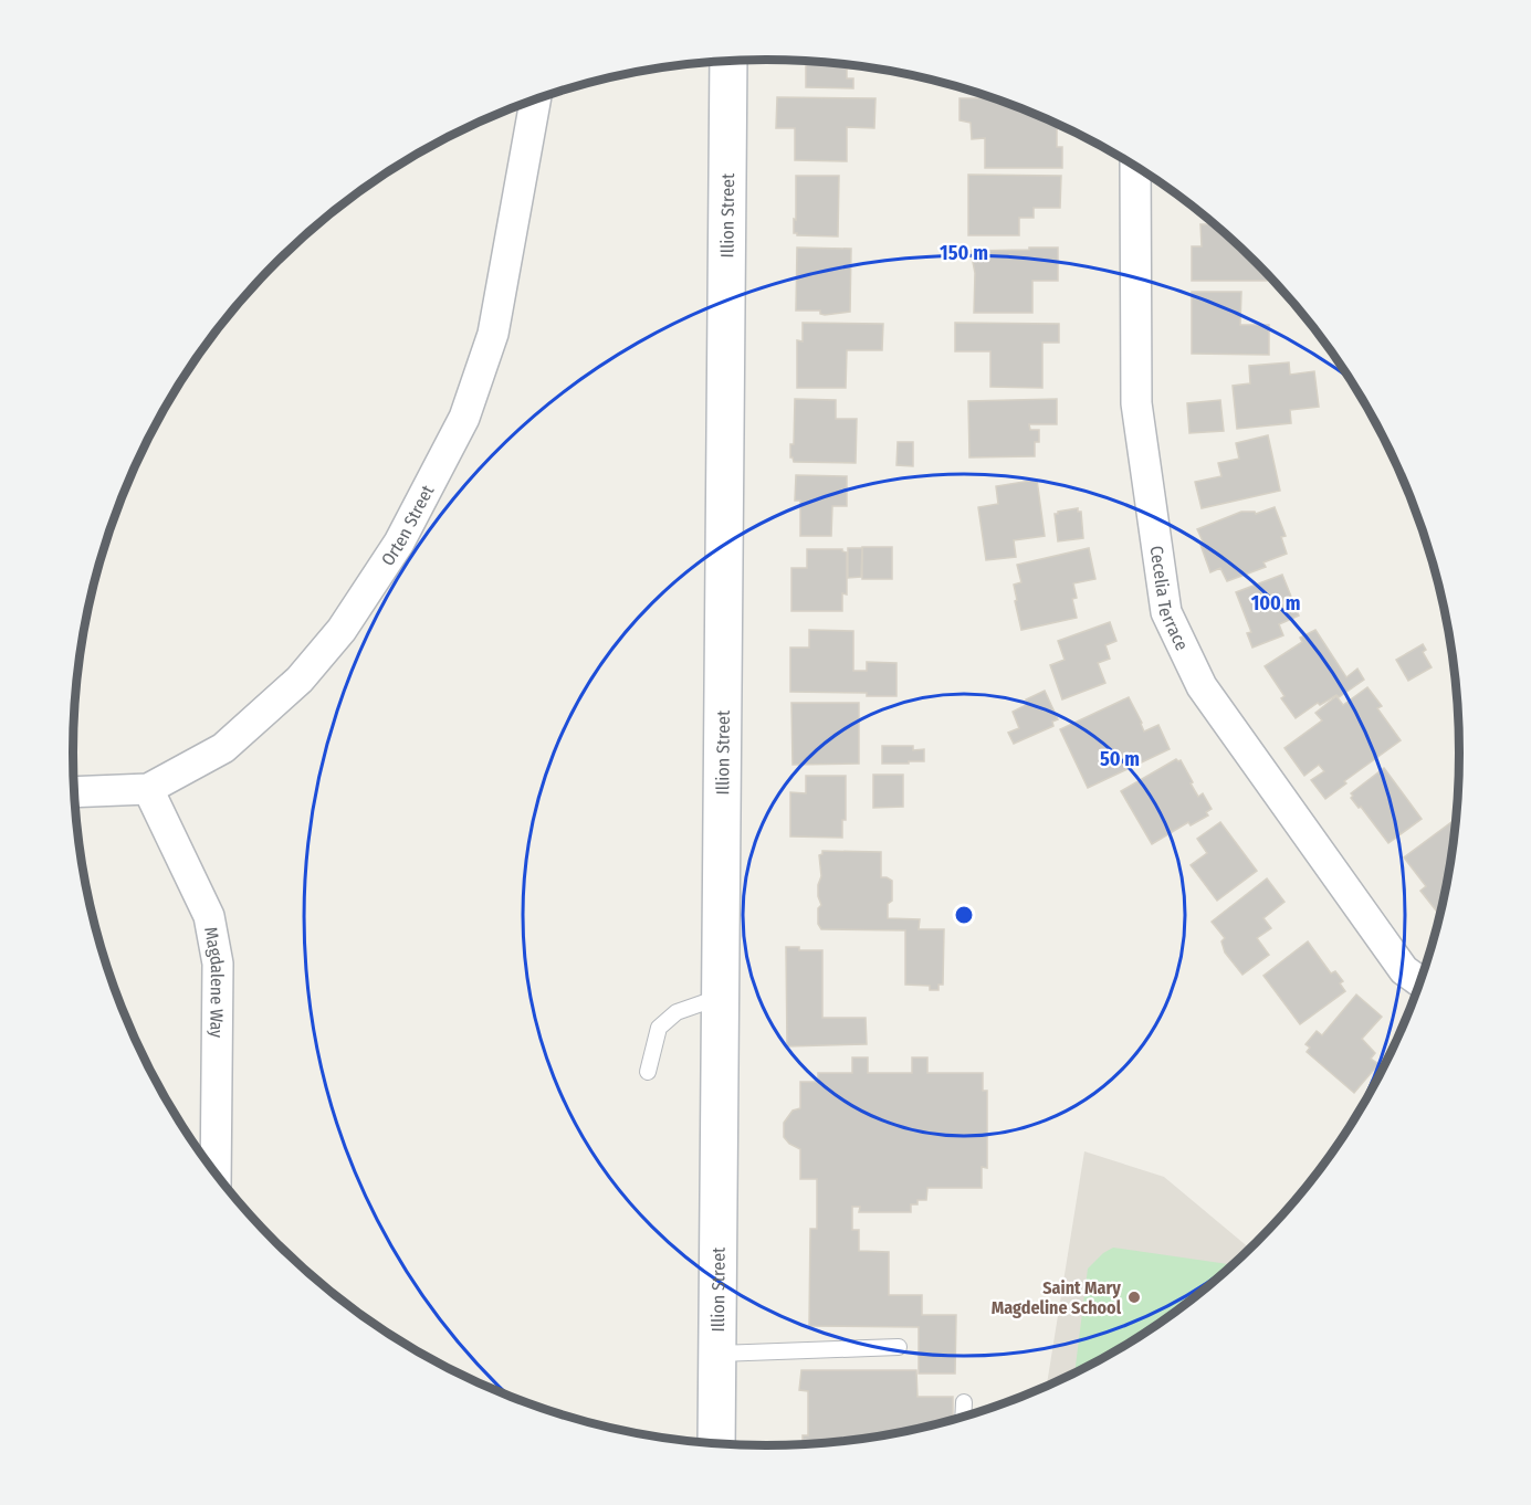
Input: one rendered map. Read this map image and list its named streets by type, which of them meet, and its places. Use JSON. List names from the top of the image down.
{
  "streets": {
    "street": [
      "Illion Street",
      "Orten Street",
      "Cecelia Terrace",
      "Magdalene Way"
    ]
  },
  "crossings": [
    ["Orten Street", "Magdalene Way"]
  ],
  "places": ["Saint Mary Magdeline School"],
  "rings": ["150 m", "100 m", "50 m"]
}
